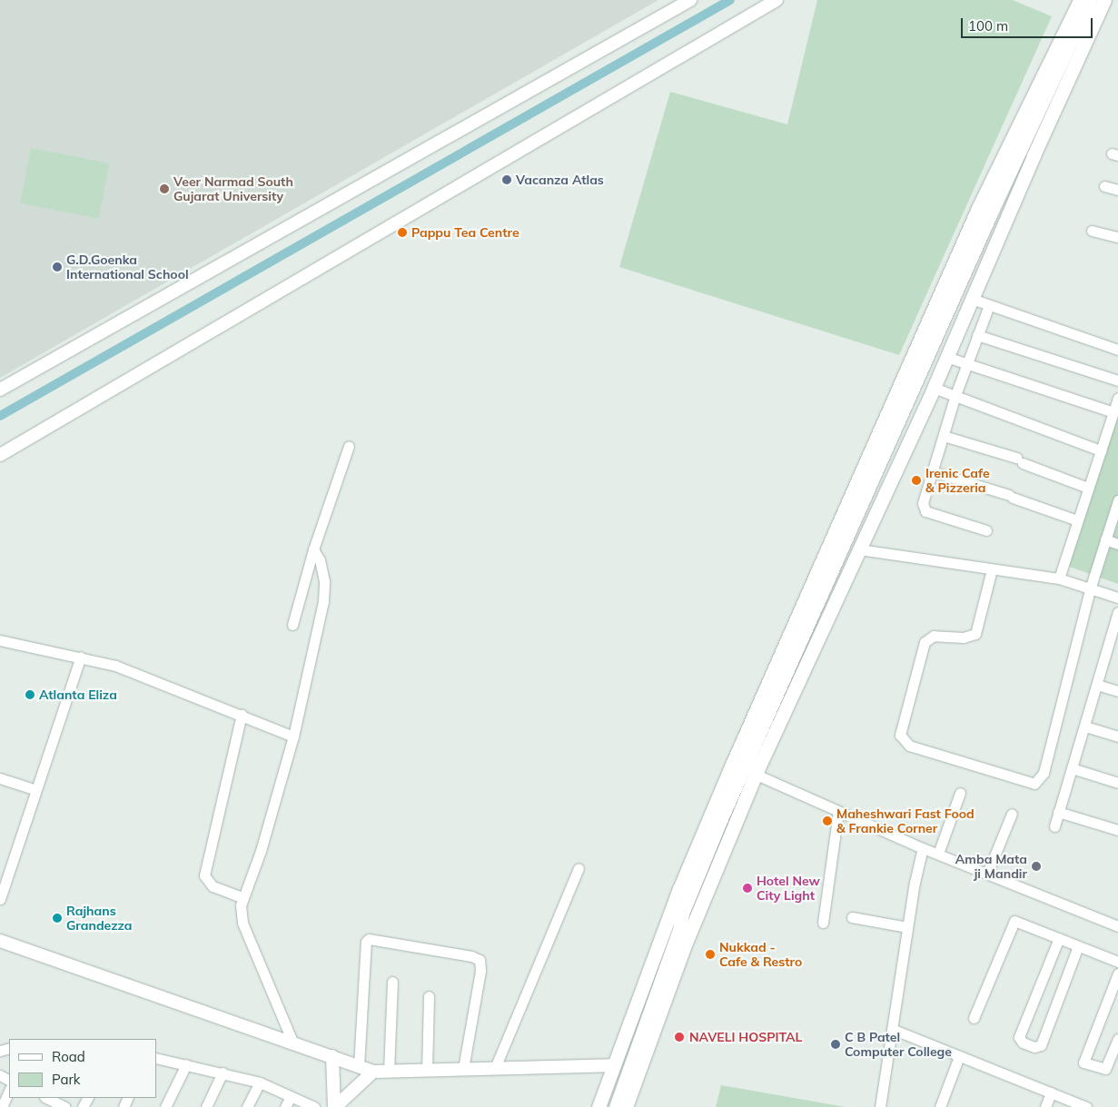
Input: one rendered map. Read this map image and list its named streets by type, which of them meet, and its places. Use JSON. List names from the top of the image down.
{
  "places": [
    "Vacanza Atlas",
    "Veer Narmad South Gujarat University",
    "Pappu Tea Centre",
    "G.D.Goenka International School",
    "Irenic Cafe & Pizzeria",
    "Atlanta Eliza",
    "Maheshwari Fast Food & Frankie Corner",
    "Amba Mata ji Mandir",
    "Hotel New City Light",
    "Rajhans Grandezza",
    "Nukkad - Cafe & Restro",
    "NAVELI HOSPITAL",
    "C B Patel Computer College"
  ],
  "legend": ["Road", "Park"],
  "scale_bar": "100 m"
}
